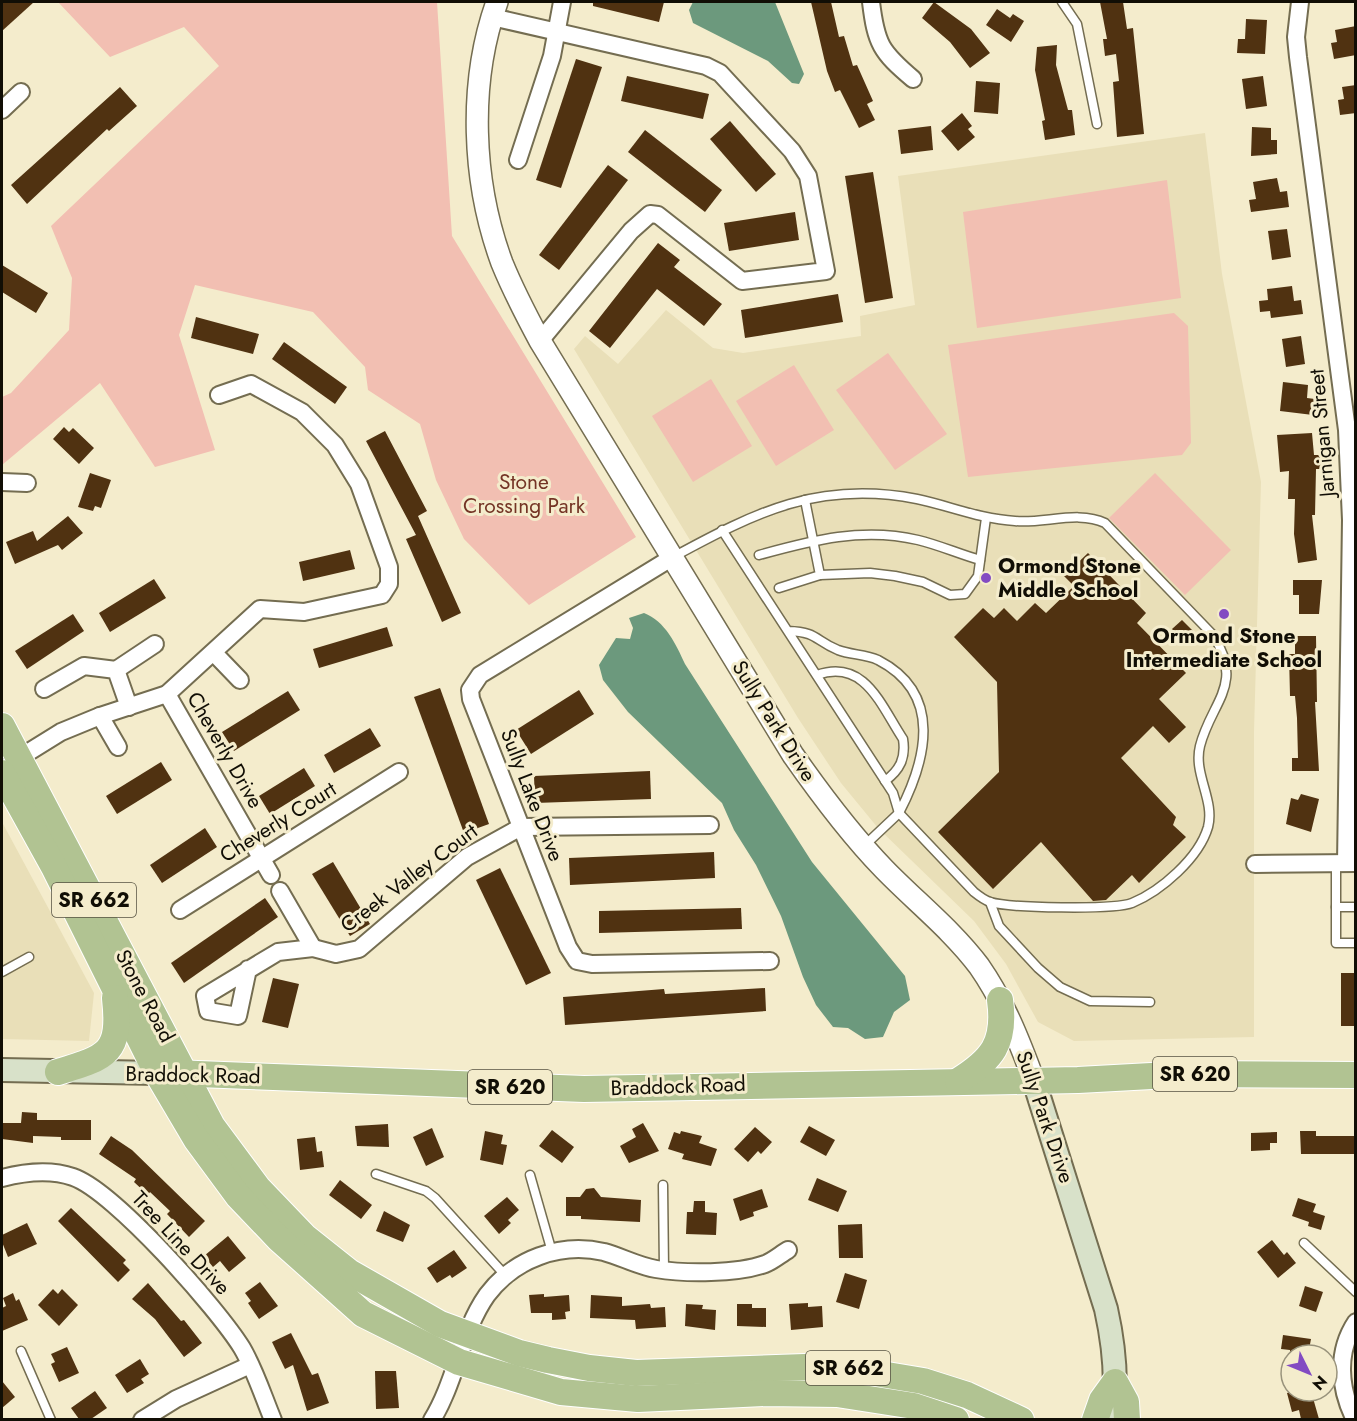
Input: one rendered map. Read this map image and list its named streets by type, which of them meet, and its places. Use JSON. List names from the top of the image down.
{
  "streets": {
    "main road": [
      "Sully Park Drive",
      "SR 662",
      "Stone Road",
      "SR 620",
      "Braddock Road"
    ],
    "street": [
      "Jarnigan Street",
      "Cheverly Drive",
      "Sully Lake Drive",
      "Cheverly Court",
      "Creek Valley Court",
      "Tree Line Drive"
    ]
  },
  "crossings": [
    ["Sully Park Drive", "Sully Lake Drive"],
    ["Sully Park Drive", "Braddock Road"],
    ["Cheverly Drive", "Cheverly Court"],
    ["Sully Lake Drive", "Creek Valley Court"],
    ["SR 662", "Stone Road"],
    ["SR 662", "Braddock Road"],
    ["Stone Road", "Braddock Road"]
  ],
  "parks": ["Stone Crossing Park"],
  "places": ["Ormond Stone Middle School", "Ormond Stone Intermediate School"],
  "north": "bottom right"
}
